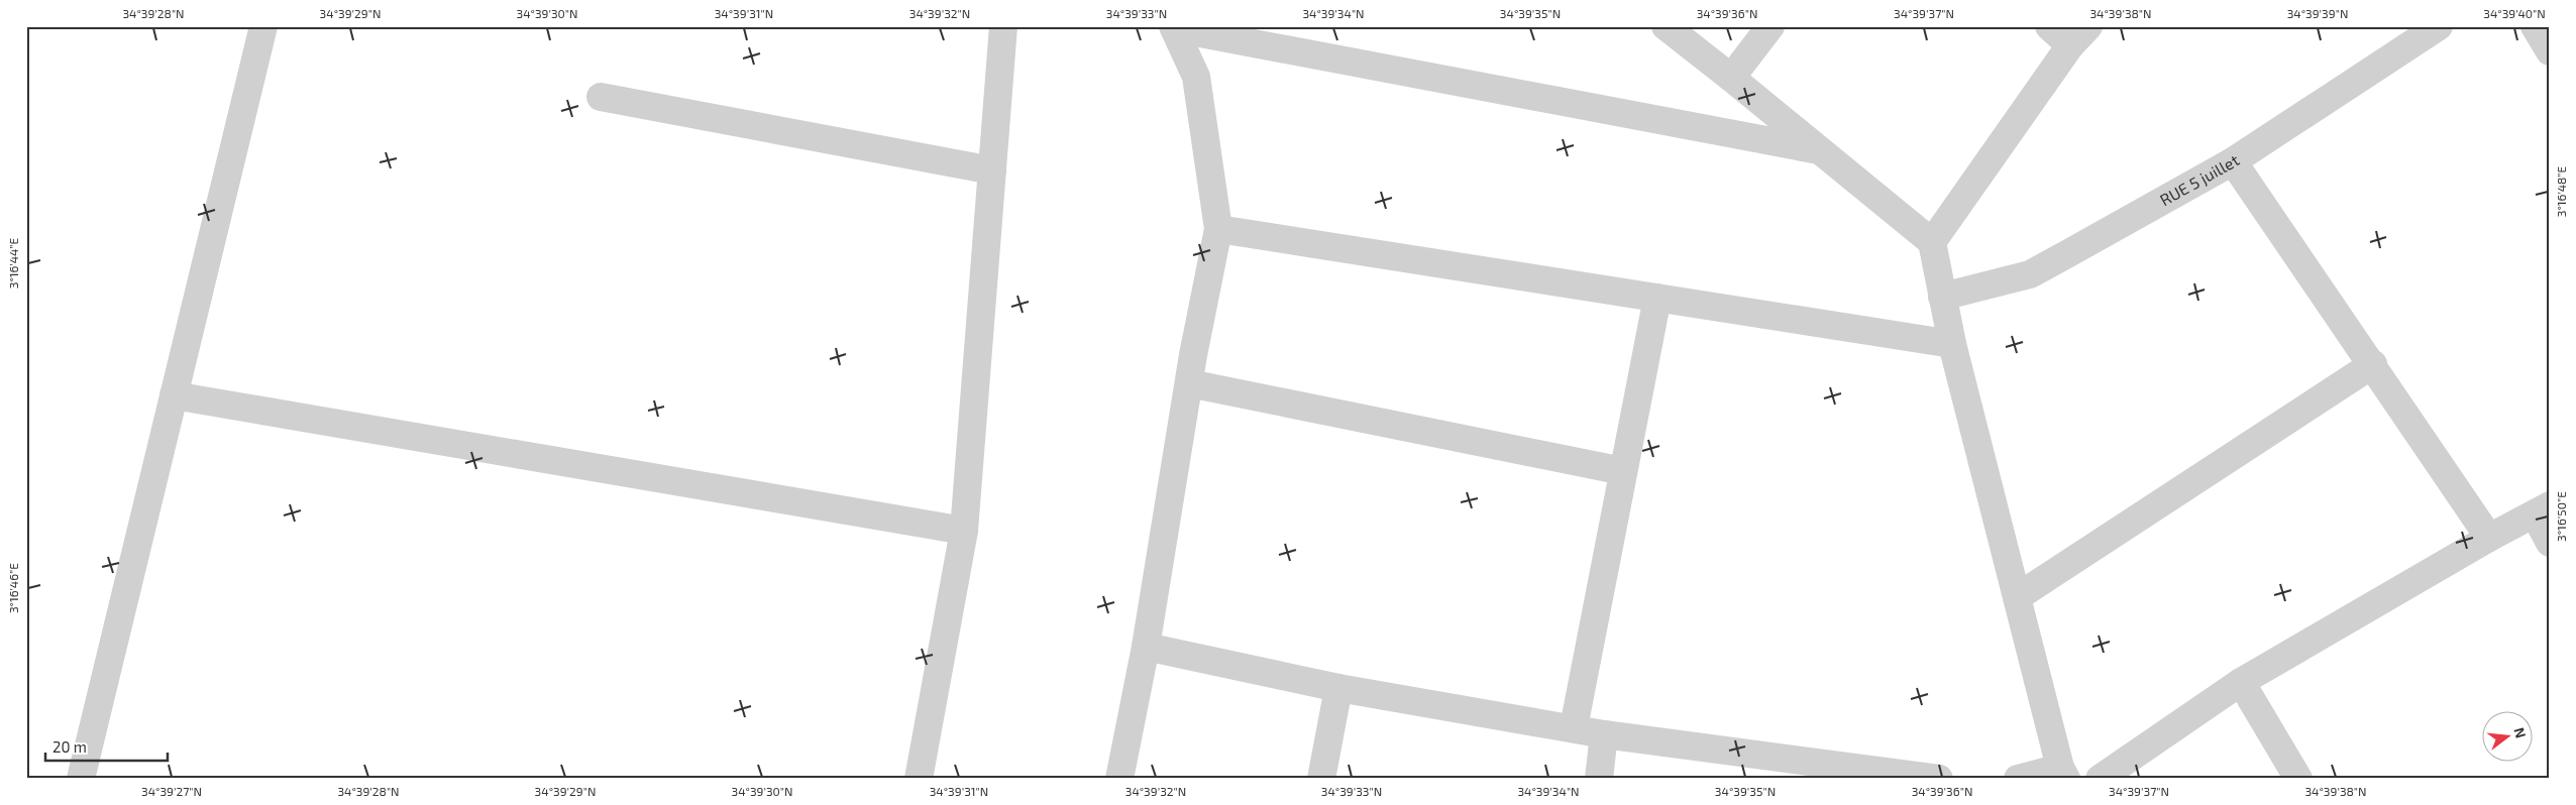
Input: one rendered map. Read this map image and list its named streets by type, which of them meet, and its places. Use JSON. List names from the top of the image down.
{
  "streets": {
    "street": ["RUE 5 juillet"]
  },
  "scale_bar": "20 m",
  "north": "right",
  "coordinates": [
    "34°39'28\"N",
    "34°39'29\"N",
    "34°39'30\"N",
    "34°39'31\"N",
    "34°39'32\"N",
    "34°39'33\"N",
    "34°39'34\"N",
    "34°39'35\"N",
    "34°39'36\"N",
    "34°39'37\"N",
    "34°39'38\"N",
    "34°39'39\"N",
    "34°39'40\"N",
    "3°16'48\"E",
    "3°16'44\"E",
    "3°16'50\"E",
    "3°16'46\"E",
    "34°39'27\"N"
  ]
}
